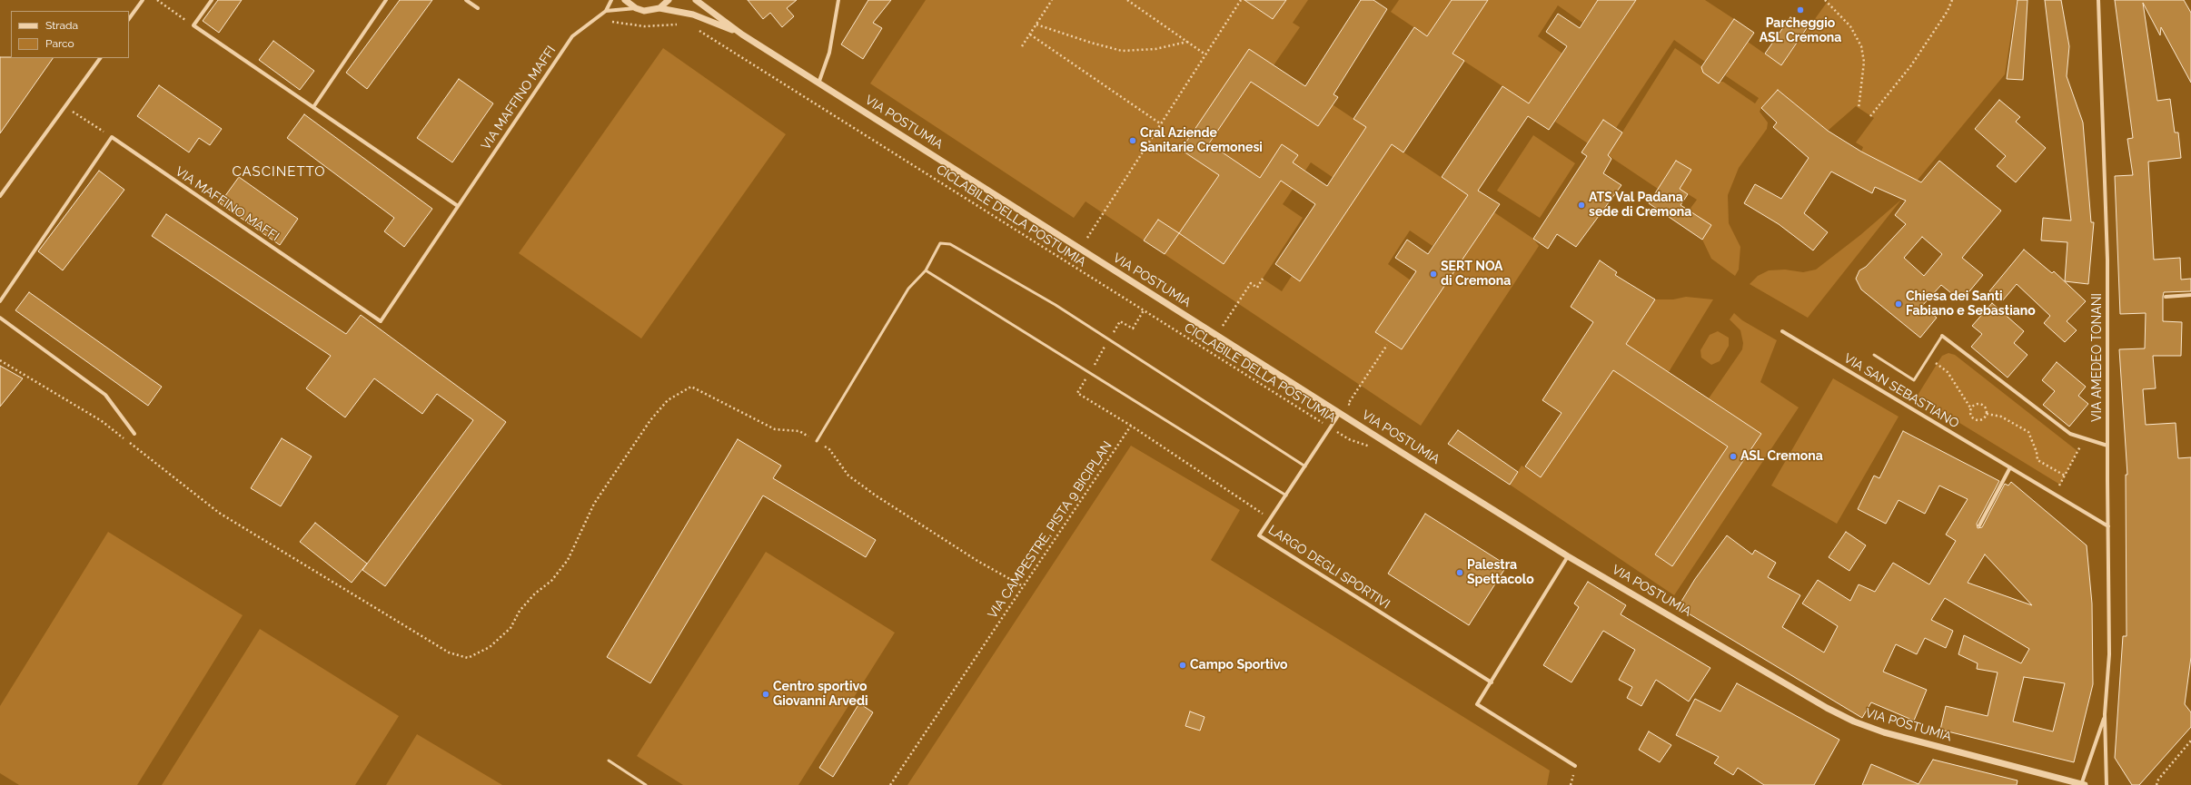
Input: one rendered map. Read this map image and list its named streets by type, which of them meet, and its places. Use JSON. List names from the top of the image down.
{
  "streets": {
    "street": [
      "VIA MAFFINO MAFFI",
      "VIA POSTUMIA",
      "VIA AMEDEO TONANI",
      "VIA SAN SEBASTIANO",
      "LARGO DEGLI SPORTIVI"
    ],
    "path": ["CICLABILE DELLA POSTUMIA", "VIA CAMPESTRE, PISTA 9 BICIPLAN"]
  },
  "crossings": [
    ["VIA POSTUMIA", "VIA AMEDEO TONANI"],
    ["VIA POSTUMIA", "LARGO DEGLI SPORTIVI"],
    ["CICLABILE DELLA POSTUMIA", "LARGO DEGLI SPORTIVI"],
    ["VIA AMEDEO TONANI", "VIA SAN SEBASTIANO"]
  ],
  "districts": ["CASCINETTO"],
  "places": [
    "Parcheggio ASL Cremona",
    "Cral Aziende Sanitarie Cremonesi",
    "ATS Val Padana sede di Cremona",
    "SERT NOA di Cremona",
    "Chiesa dei Santi Fabiano e Sebastiano",
    "ASL Cremona",
    "Palestra Spettacolo",
    "Campo Sportivo",
    "Centro sportivo Giovanni Arvedi"
  ],
  "legend": ["Strada", "Parco"]
}
